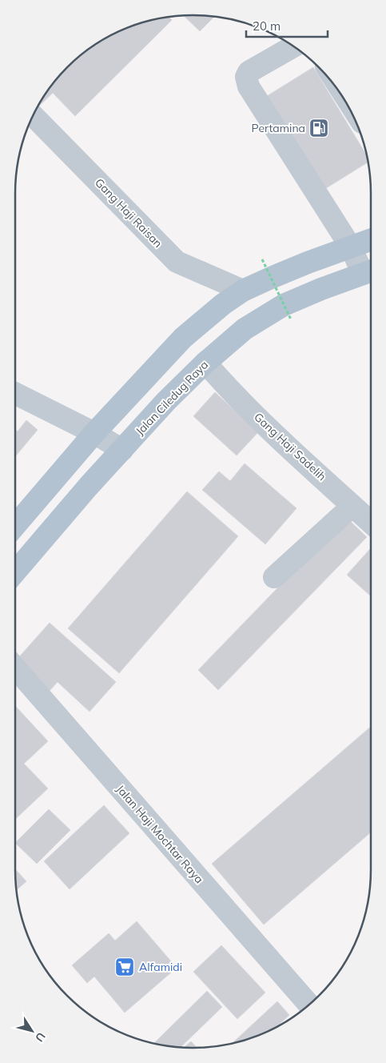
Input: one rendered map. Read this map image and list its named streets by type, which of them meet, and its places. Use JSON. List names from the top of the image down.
{
  "streets": {
    "main road": ["Jalan Ciledug Raya"],
    "street": ["Gang Haji Raisan", "Gang Haji Sadelih", "Jalan Haji Mochtar Raya"]
  },
  "crossings": [
    ["Jalan Ciledug Raya", "Gang Haji Sadelih"]
  ],
  "places": {
    "fuel station": ["Pertamina"],
    "supermarket": ["Alfamidi"]
  },
  "scale_bar": "20 m",
  "north": "bottom right"
}
